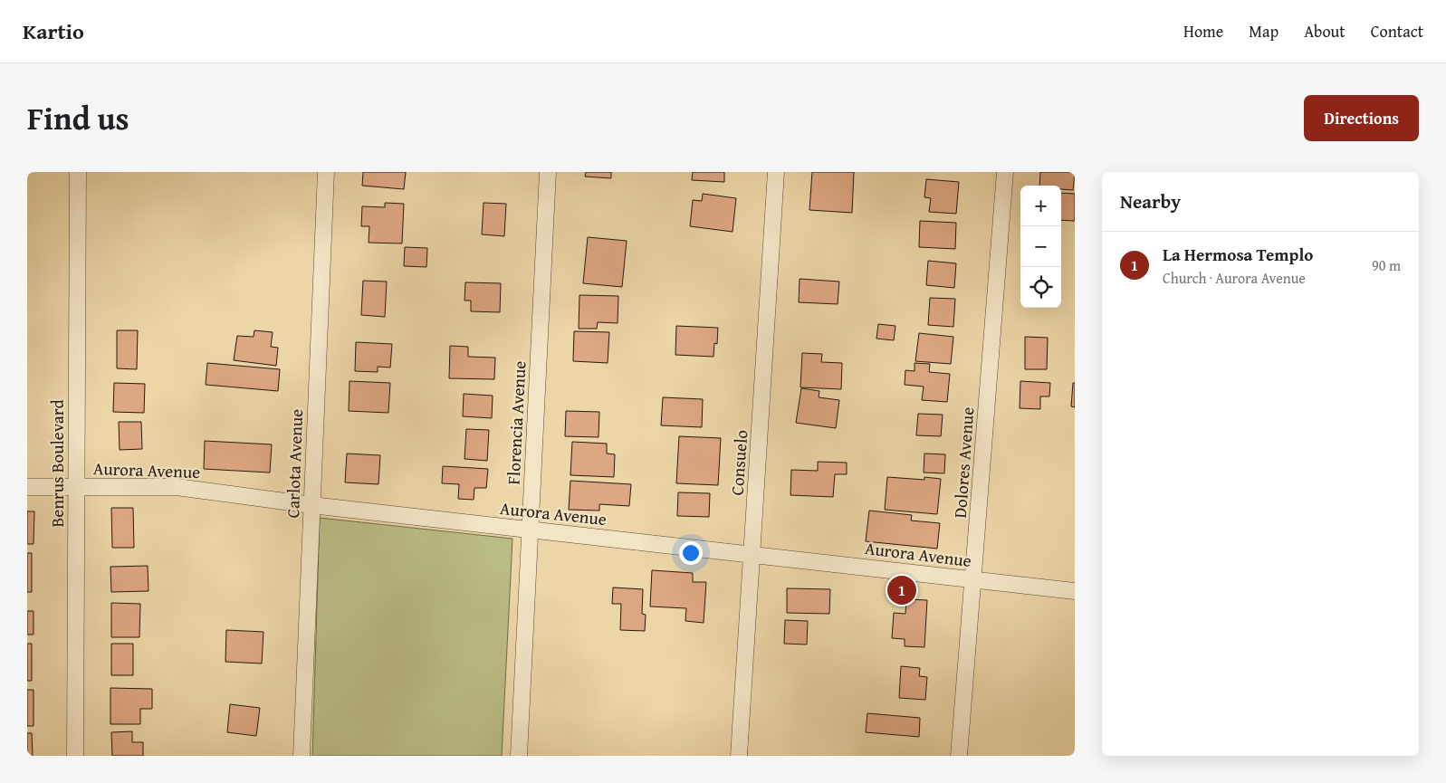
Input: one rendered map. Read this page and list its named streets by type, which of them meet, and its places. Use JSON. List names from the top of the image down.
{
  "streets": {
    "street": [
      "Florencia Avenue",
      "Consuelo",
      "Dolores Avenue",
      "Benrus Boulevard",
      "Carlota Avenue",
      "Aurora Avenue"
    ]
  },
  "crossings": [
    ["Florencia Avenue", "Aurora Avenue"],
    ["Consuelo", "Aurora Avenue"],
    ["Dolores Avenue", "Aurora Avenue"],
    ["Benrus Boulevard", "Aurora Avenue"],
    ["Carlota Avenue", "Aurora Avenue"]
  ],
  "page": {
    "header": "Kartio",
    "nav": [
      "Home",
      "Map",
      "About",
      "Contact"
    ],
    "title": "Find us",
    "buttons": "Directions",
    "heading": "Nearby",
    "map_buttons": ["+", "−"],
    "list": [
      {
        "mark": "1",
        "name": "La Hermosa Templo",
        "note": "Church · Aurora Avenue",
        "value": "90 m"
      }
    ],
    "pins": "1"
  }
}
